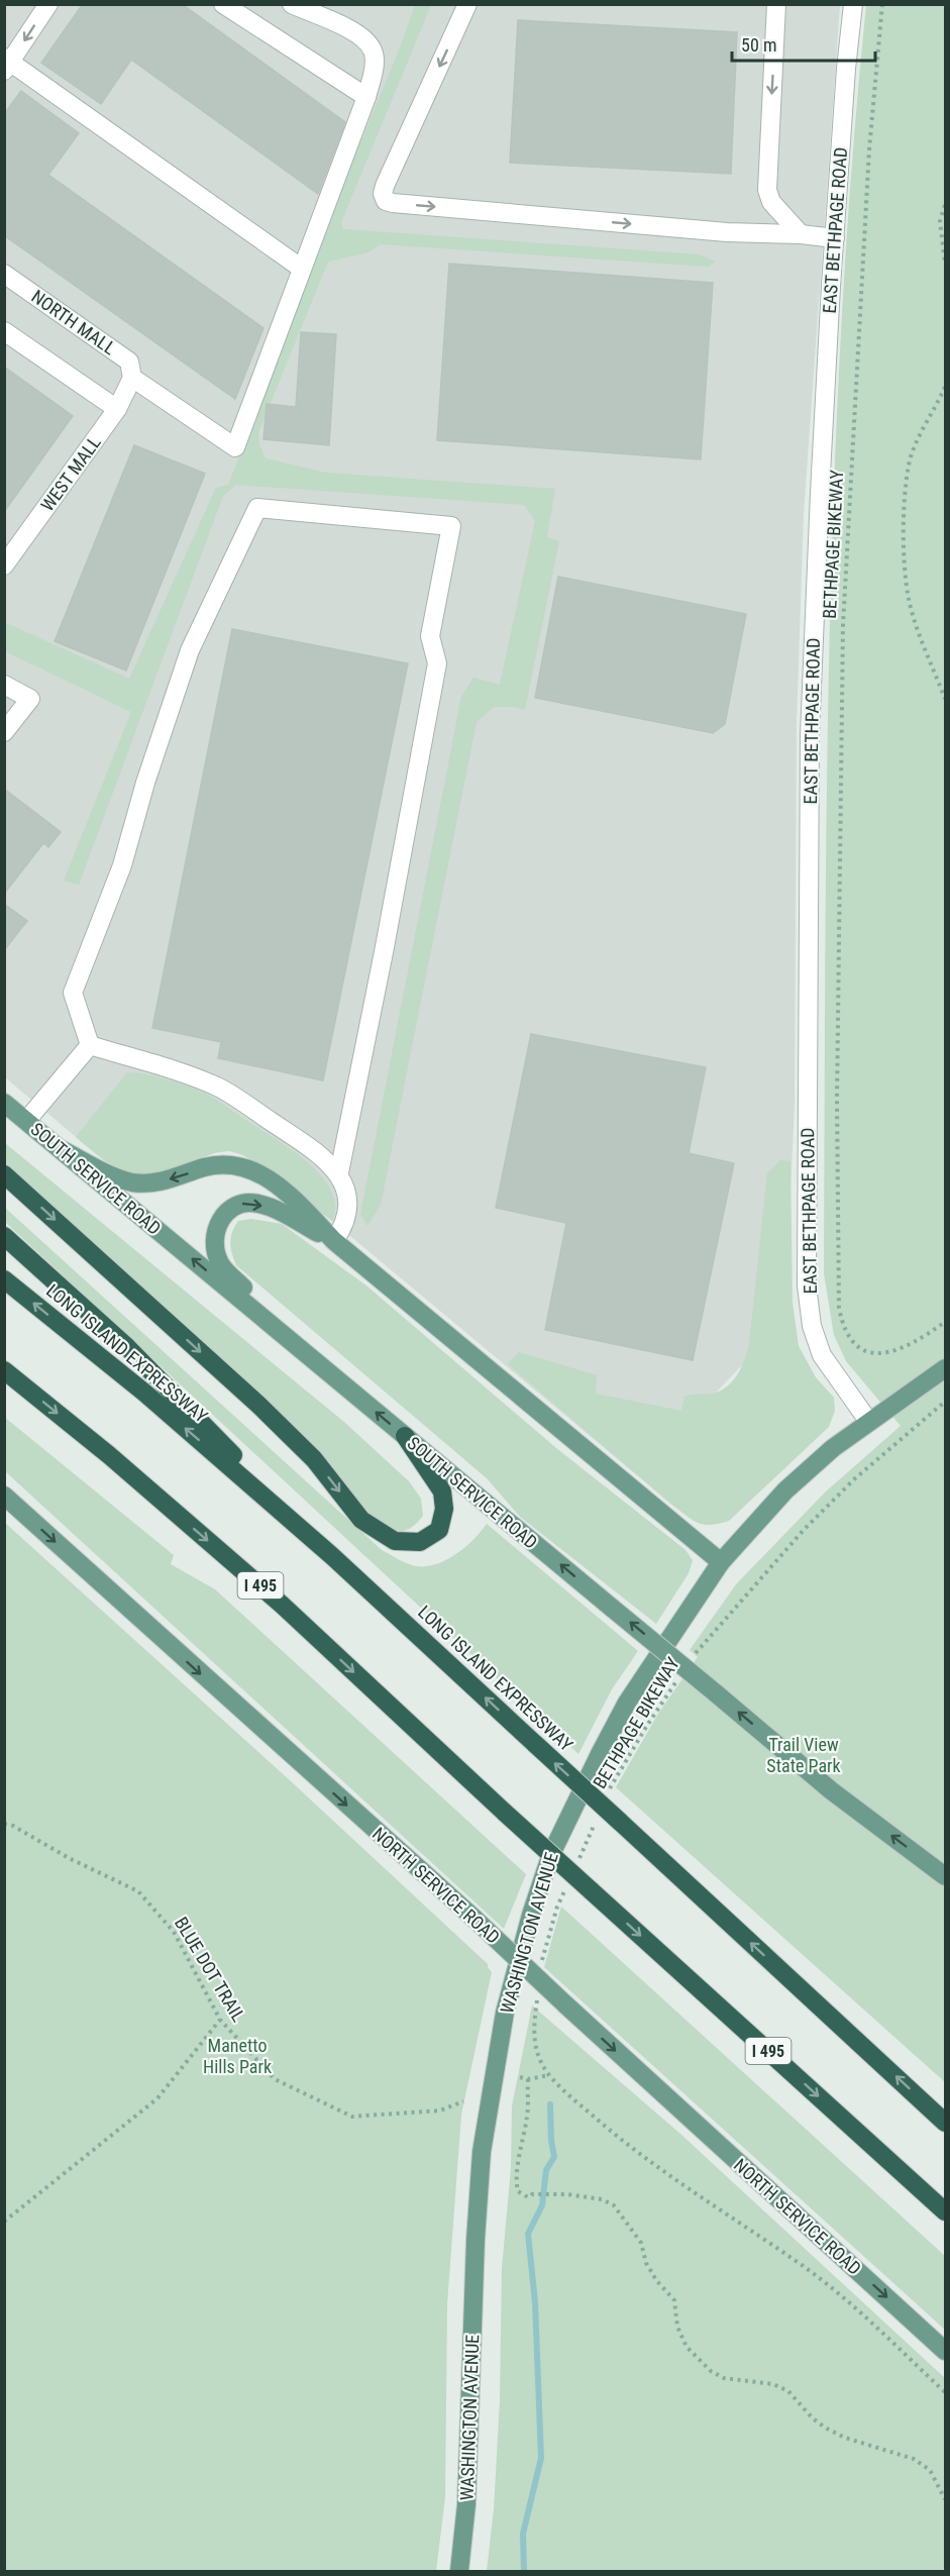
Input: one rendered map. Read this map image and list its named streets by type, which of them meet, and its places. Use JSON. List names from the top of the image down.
{
  "streets": {
    "highway": ["LONG ISLAND EXPRESSWAY", "I 495"],
    "main road": ["SOUTH SERVICE ROAD", "NORTH SERVICE ROAD", "WASHINGTON AVENUE"],
    "street": ["EAST BETHPAGE ROAD", "NORTH MALL", "WEST MALL"],
    "path": ["BETHPAGE BIKEWAY", "BLUE DOT TRAIL"]
  },
  "crossings": [
    ["EAST BETHPAGE ROAD", "WASHINGTON AVENUE"],
    ["NORTH MALL", "WEST MALL"]
  ],
  "one_way": ["NORTH SERVICE ROAD"],
  "parks": ["Trail View State Park", "Manetto Hills Park"],
  "scale_bar": "50 m"
}
